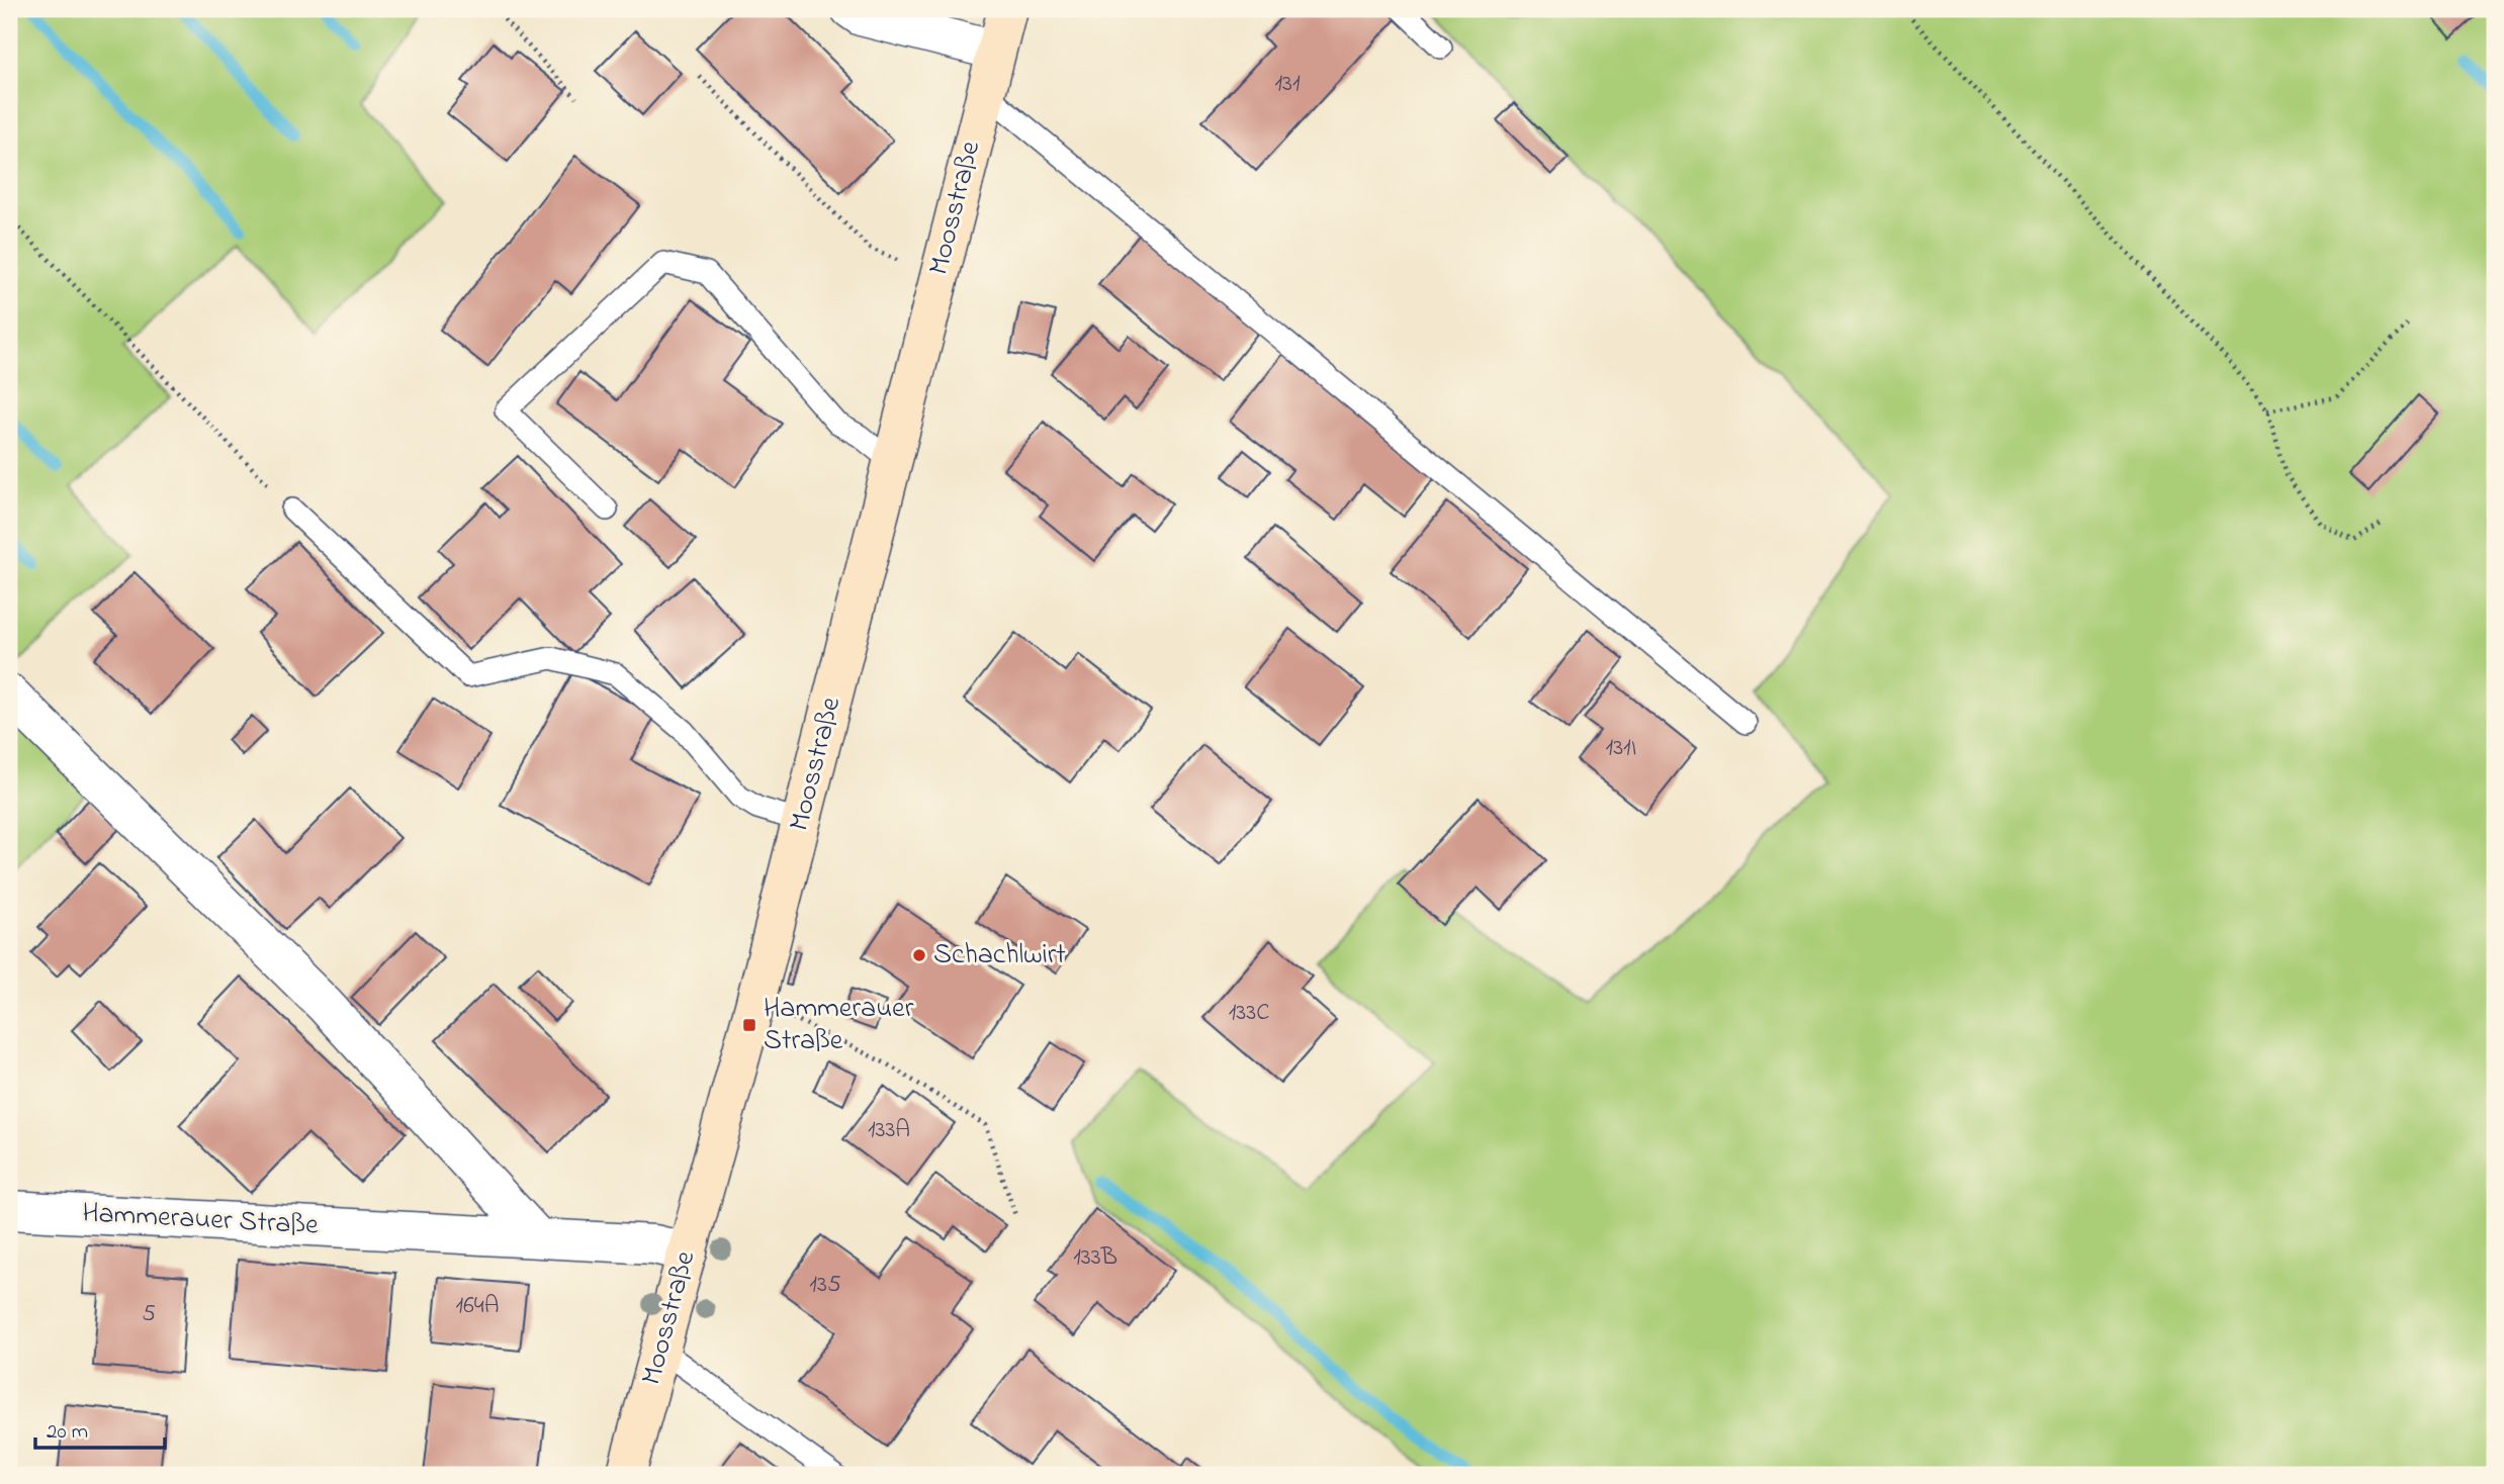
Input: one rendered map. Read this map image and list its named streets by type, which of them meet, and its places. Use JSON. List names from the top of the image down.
{
  "streets": {
    "street": ["Moosstraße", "Hammerauer Straße"]
  },
  "crossings": [
    ["Moosstraße", "Hammerauer Straße"]
  ],
  "places": {
    "other": ["Schachlwirt"],
    "transit": ["Hammerauer Straße"]
  },
  "house_numbers": [
    "131",
    "131I",
    "133C",
    "133A",
    "133B",
    "135",
    "164A",
    "5"
  ],
  "scale_bar": "20 m"
}
